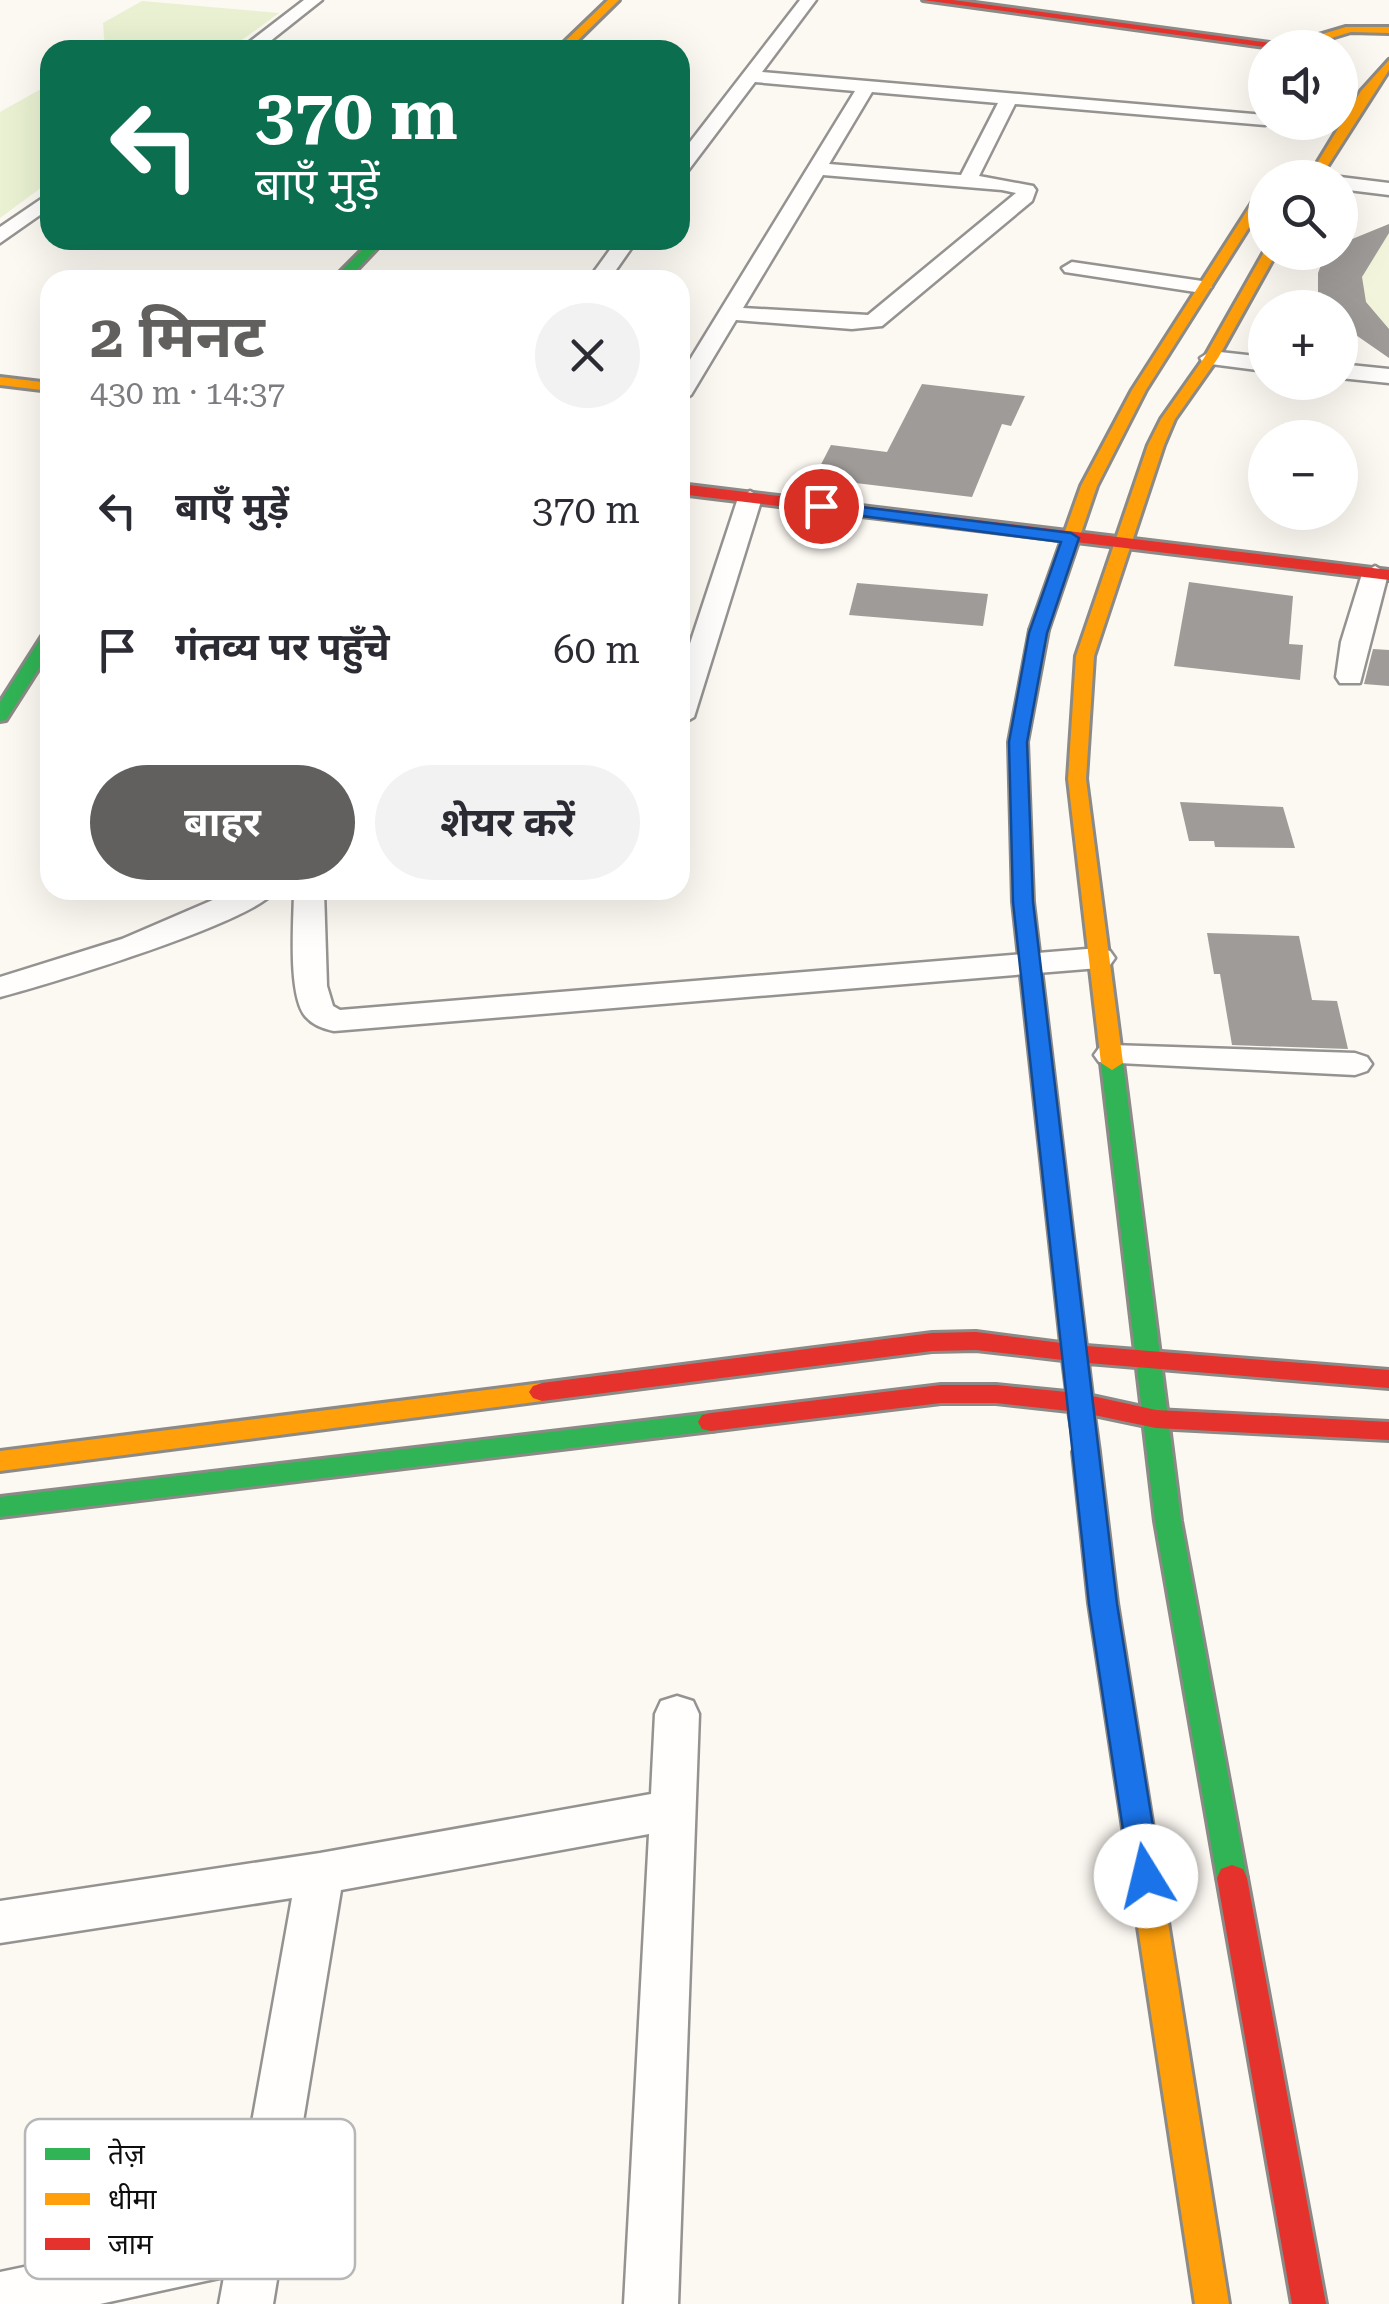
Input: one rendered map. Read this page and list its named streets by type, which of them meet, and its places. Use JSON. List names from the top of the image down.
{
  "legend": ["तेज़", "धीमा", "जाम"],
  "page": {
    "map_buttons": ["+", "−"],
    "turn": ["370 m", "बाएँ मुड़ें"],
    "heading": ["2 मिनट", "430 m · 14:37"],
    "list": [
      {
        "name": "बाएँ मुड़ें",
        "value": "370 m"
      },
      {
        "name": "गंतव्य पर पहुँचे",
        "value": "60 m"
      }
    ],
    "buttons": ["बाहर", "शेयर करें"]
  }
}
